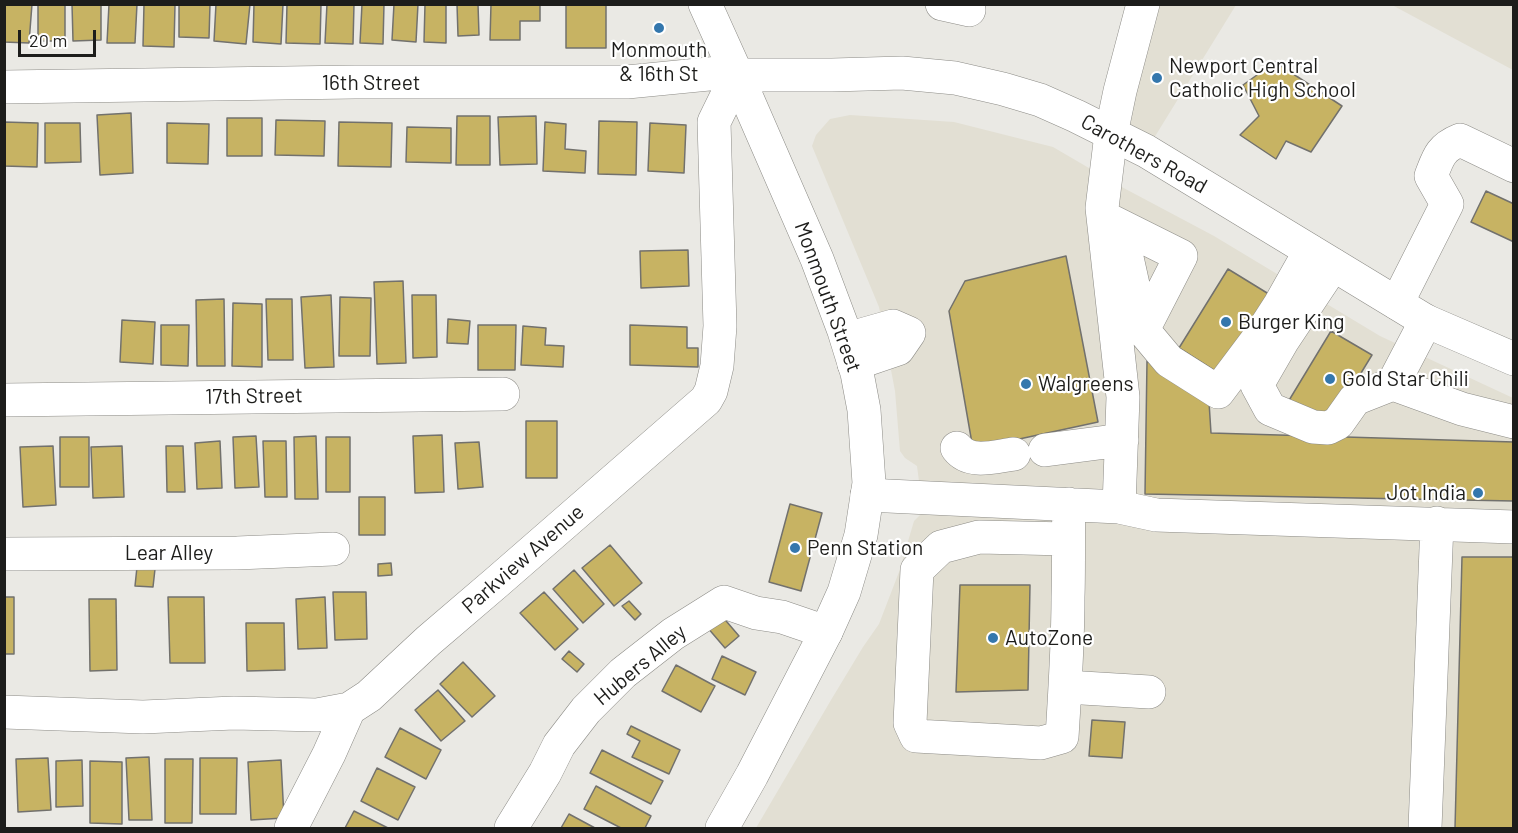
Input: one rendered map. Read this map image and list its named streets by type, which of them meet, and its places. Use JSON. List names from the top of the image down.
{
  "streets": {
    "street": [
      "16th Street",
      "Carothers Road",
      "Monmouth Street",
      "17th Street",
      "Lear Alley",
      "Parkview Avenue",
      "Hubers Alley"
    ]
  },
  "crossings": [
    ["16th Street", "Carothers Road"],
    ["16th Street", "Monmouth Street"],
    ["16th Street", "Parkview Avenue"],
    ["Carothers Road", "Monmouth Street"],
    ["Carothers Road", "Parkview Avenue"],
    ["Monmouth Street", "Parkview Avenue"],
    ["Monmouth Street", "Hubers Alley"]
  ],
  "places": [
    "Monmouth & 16th St",
    "Newport Central Catholic High School",
    "Burger King",
    "Gold Star Chili",
    "Walgreens",
    "Jot India",
    "Penn Station",
    "AutoZone"
  ],
  "scale_bar": "20 m"
}
